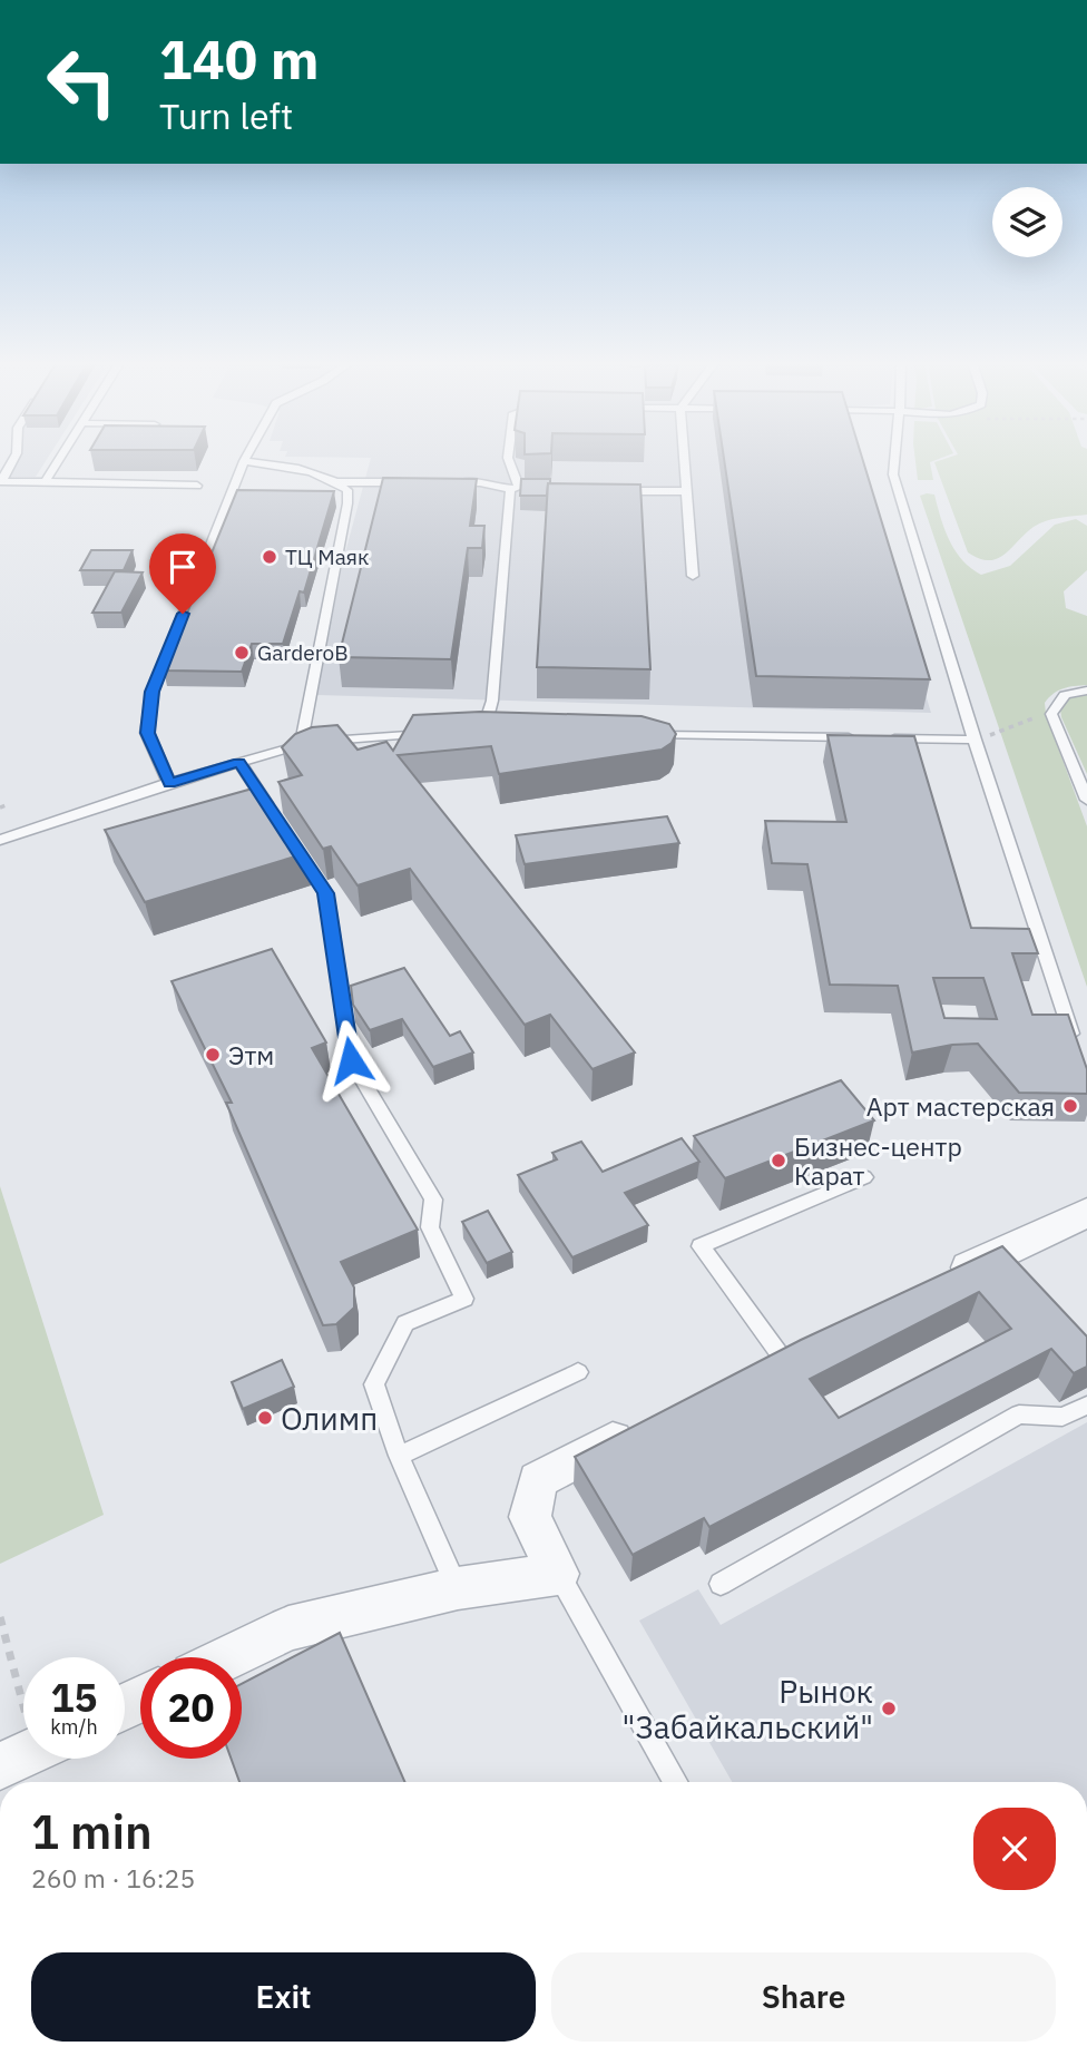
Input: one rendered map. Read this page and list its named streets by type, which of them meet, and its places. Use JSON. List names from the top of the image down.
{
  "places": [
    "ТЦ Маяк",
    "GarderoB",
    "Этм",
    "Арт мастерская",
    "Бизнес-центр Карат",
    "Олимп",
    "Рынок \"Забайкальский\""
  ],
  "page": {
    "turn": ["140 m", "Turn left"],
    "speed": "15 km/h",
    "limit": "20",
    "heading": ["1 min", "260 m · 16:25"],
    "buttons": ["Exit", "Share"]
  }
}
